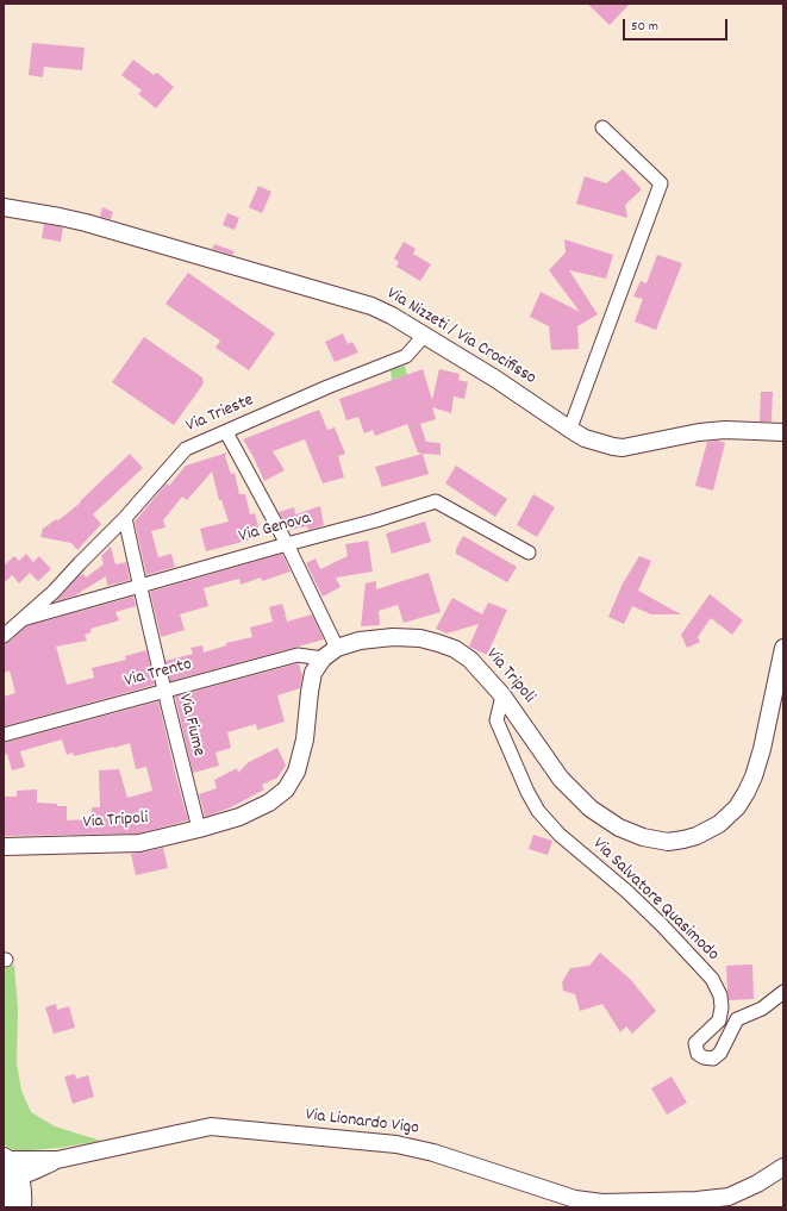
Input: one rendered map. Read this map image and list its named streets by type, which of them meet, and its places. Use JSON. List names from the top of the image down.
{
  "streets": {
    "street": [
      "Via Nizzeti / Via Crocifisso",
      "Via Trieste",
      "Via Genova",
      "Via Trento",
      "Via Tripoli",
      "Via Fiume",
      "Via Salvatore Quasimodo",
      "Via Lionardo Vigo"
    ]
  },
  "crossings": [
    ["Via Nizzeti / Via Crocifisso", "Via Trieste"],
    ["Via Trieste", "Via Genova"],
    ["Via Trieste", "Via Fiume"],
    ["Via Genova", "Via Fiume"],
    ["Via Trento", "Via Tripoli"],
    ["Via Trento", "Via Fiume"],
    ["Via Tripoli", "Via Fiume"],
    ["Via Tripoli", "Via Salvatore Quasimodo"]
  ],
  "scale_bar": "50 m"
}
